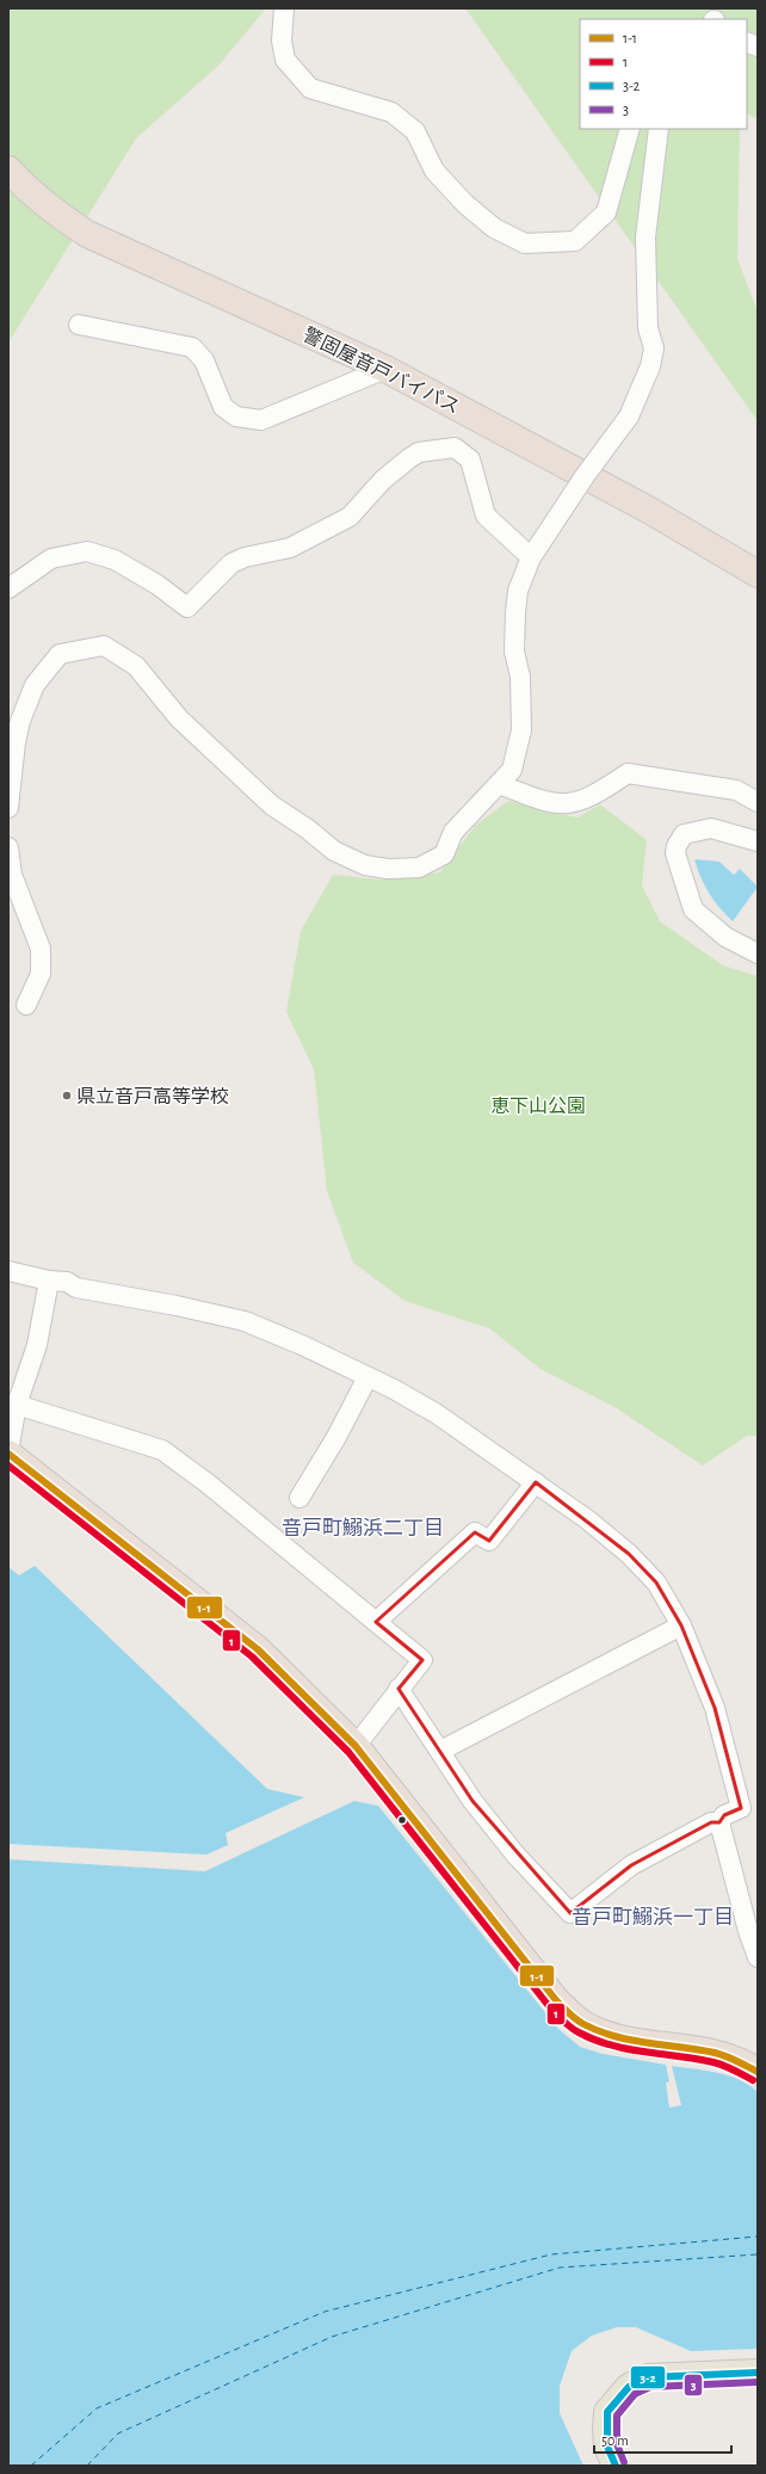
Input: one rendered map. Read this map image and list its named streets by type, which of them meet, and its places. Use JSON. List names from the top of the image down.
{
  "streets": {
    "highway": ["警固屋音戸バイパス"]
  },
  "districts": ["音戸町鰯浜二丁目", "音戸町鰯浜一丁目"],
  "parks": ["恵下山公園"],
  "places": ["県立音戸高等学校"],
  "lines": [
    "transit line 1-1",
    "transit line 1",
    "transit line 3-2",
    "transit line 3"
  ],
  "legend": [
    "1-1",
    "1",
    "3-2",
    "3"
  ],
  "scale_bar": "50 m"
}
